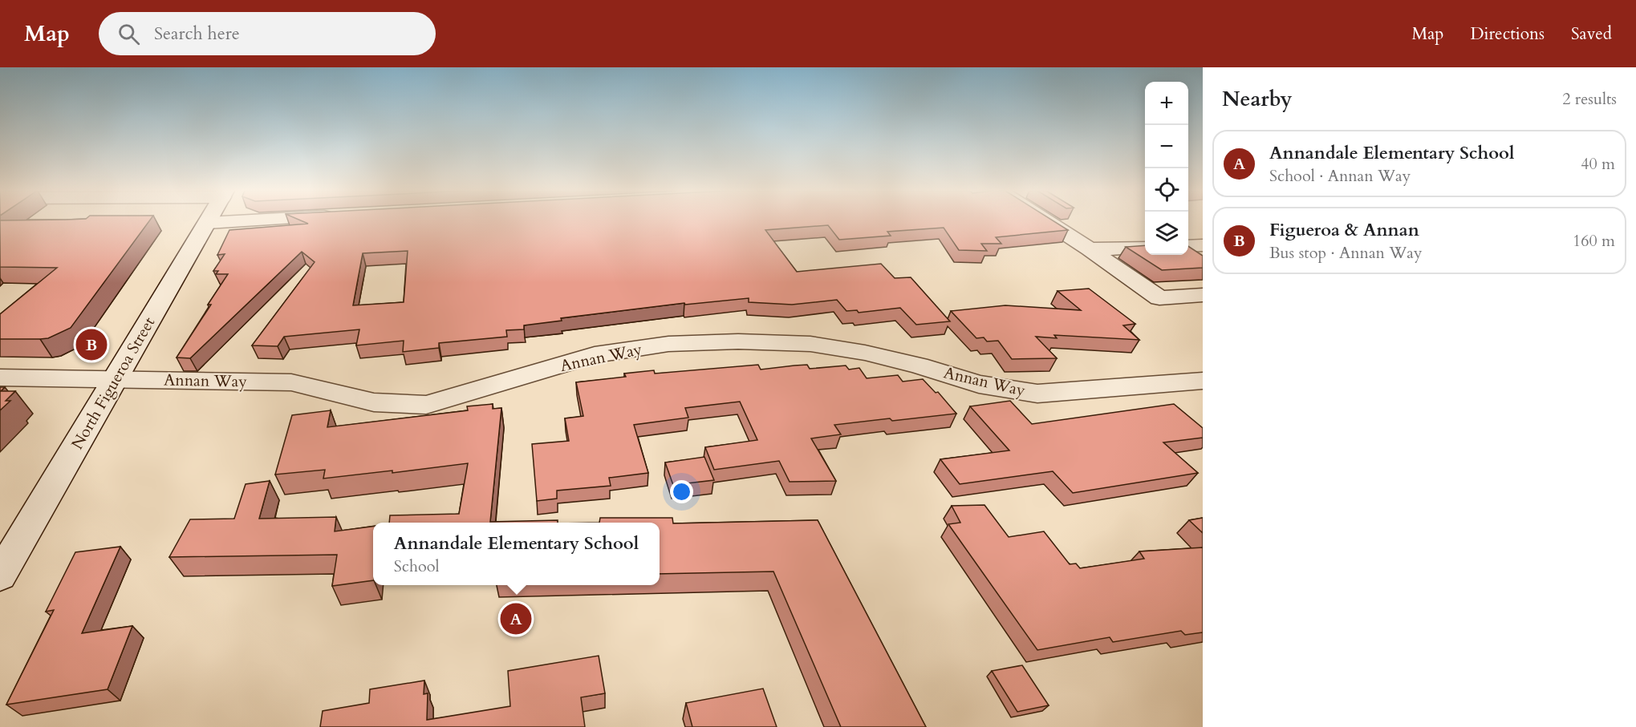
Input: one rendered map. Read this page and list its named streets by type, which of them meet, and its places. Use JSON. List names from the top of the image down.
{
  "streets": {
    "street": ["Annan Way", "North Figueroa Street"]
  },
  "crossings": [
    ["Annan Way", "North Figueroa Street"]
  ],
  "page": {
    "header": "Map",
    "search": "Search here",
    "nav": ["Map", "Directions", "Saved"],
    "heading": ["Nearby", "2 results"],
    "map_buttons": ["+", "−"],
    "list": [
      {
        "mark": "A",
        "name": "Annandale Elementary School",
        "note": "School · Annan Way",
        "value": "40 m"
      },
      {
        "mark": "B",
        "name": "Figueroa & Annan",
        "note": "Bus stop · Annan Way",
        "value": "160 m"
      }
    ],
    "pins": ["B", "A"],
    "popup": ["Annandale Elementary School", "School"]
  }
}
